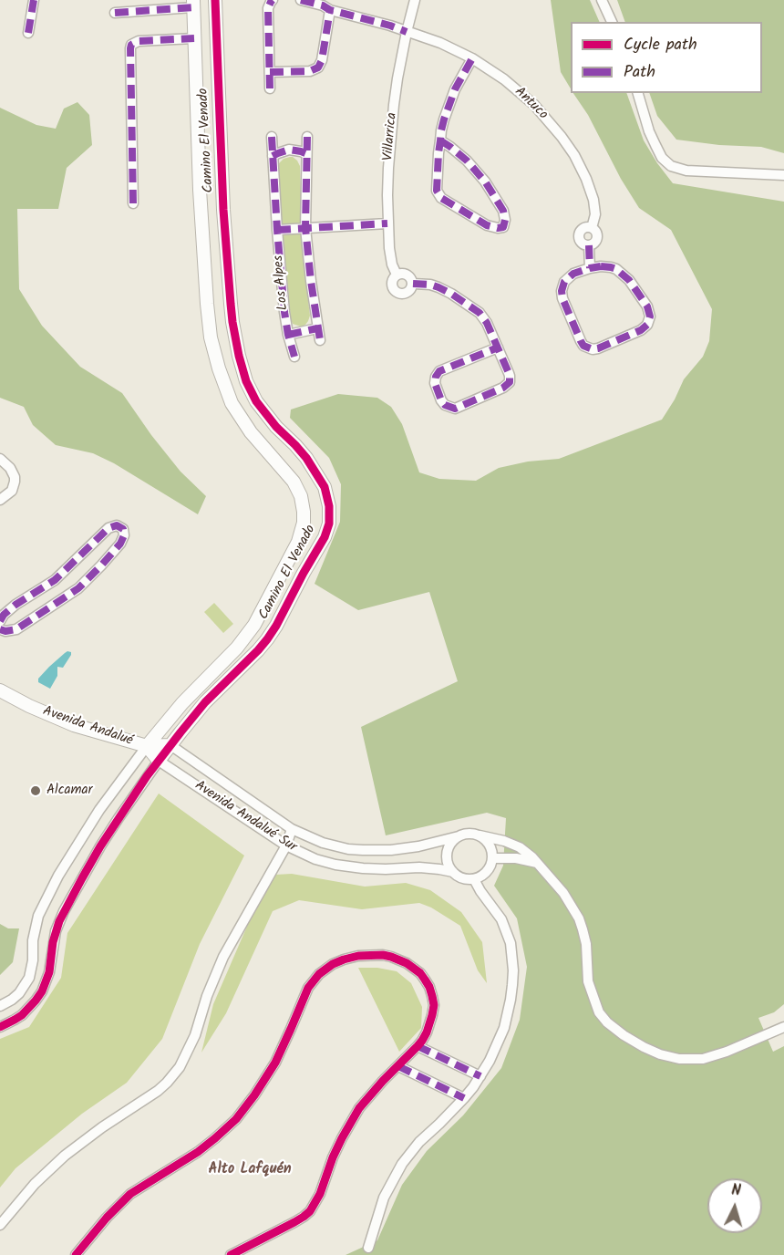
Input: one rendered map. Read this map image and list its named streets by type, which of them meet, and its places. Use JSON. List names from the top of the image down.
{
  "streets": {
    "street": [
      "Antuco",
      "Villarrica",
      "Camino El Venado",
      "Los Alpes",
      "Avenida Andalué",
      "Avenida Andalué Sur"
    ]
  },
  "crossings": [
    ["Antuco", "Villarrica"],
    ["Camino El Venado", "Avenida Andalué"],
    ["Camino El Venado", "Avenida Andalué Sur"],
    ["Avenida Andalué", "Avenida Andalué Sur"]
  ],
  "districts": ["Alto Lafquén"],
  "places": ["Alcamar"],
  "legend": ["Cycle path", "Path"],
  "north": "top"
}
